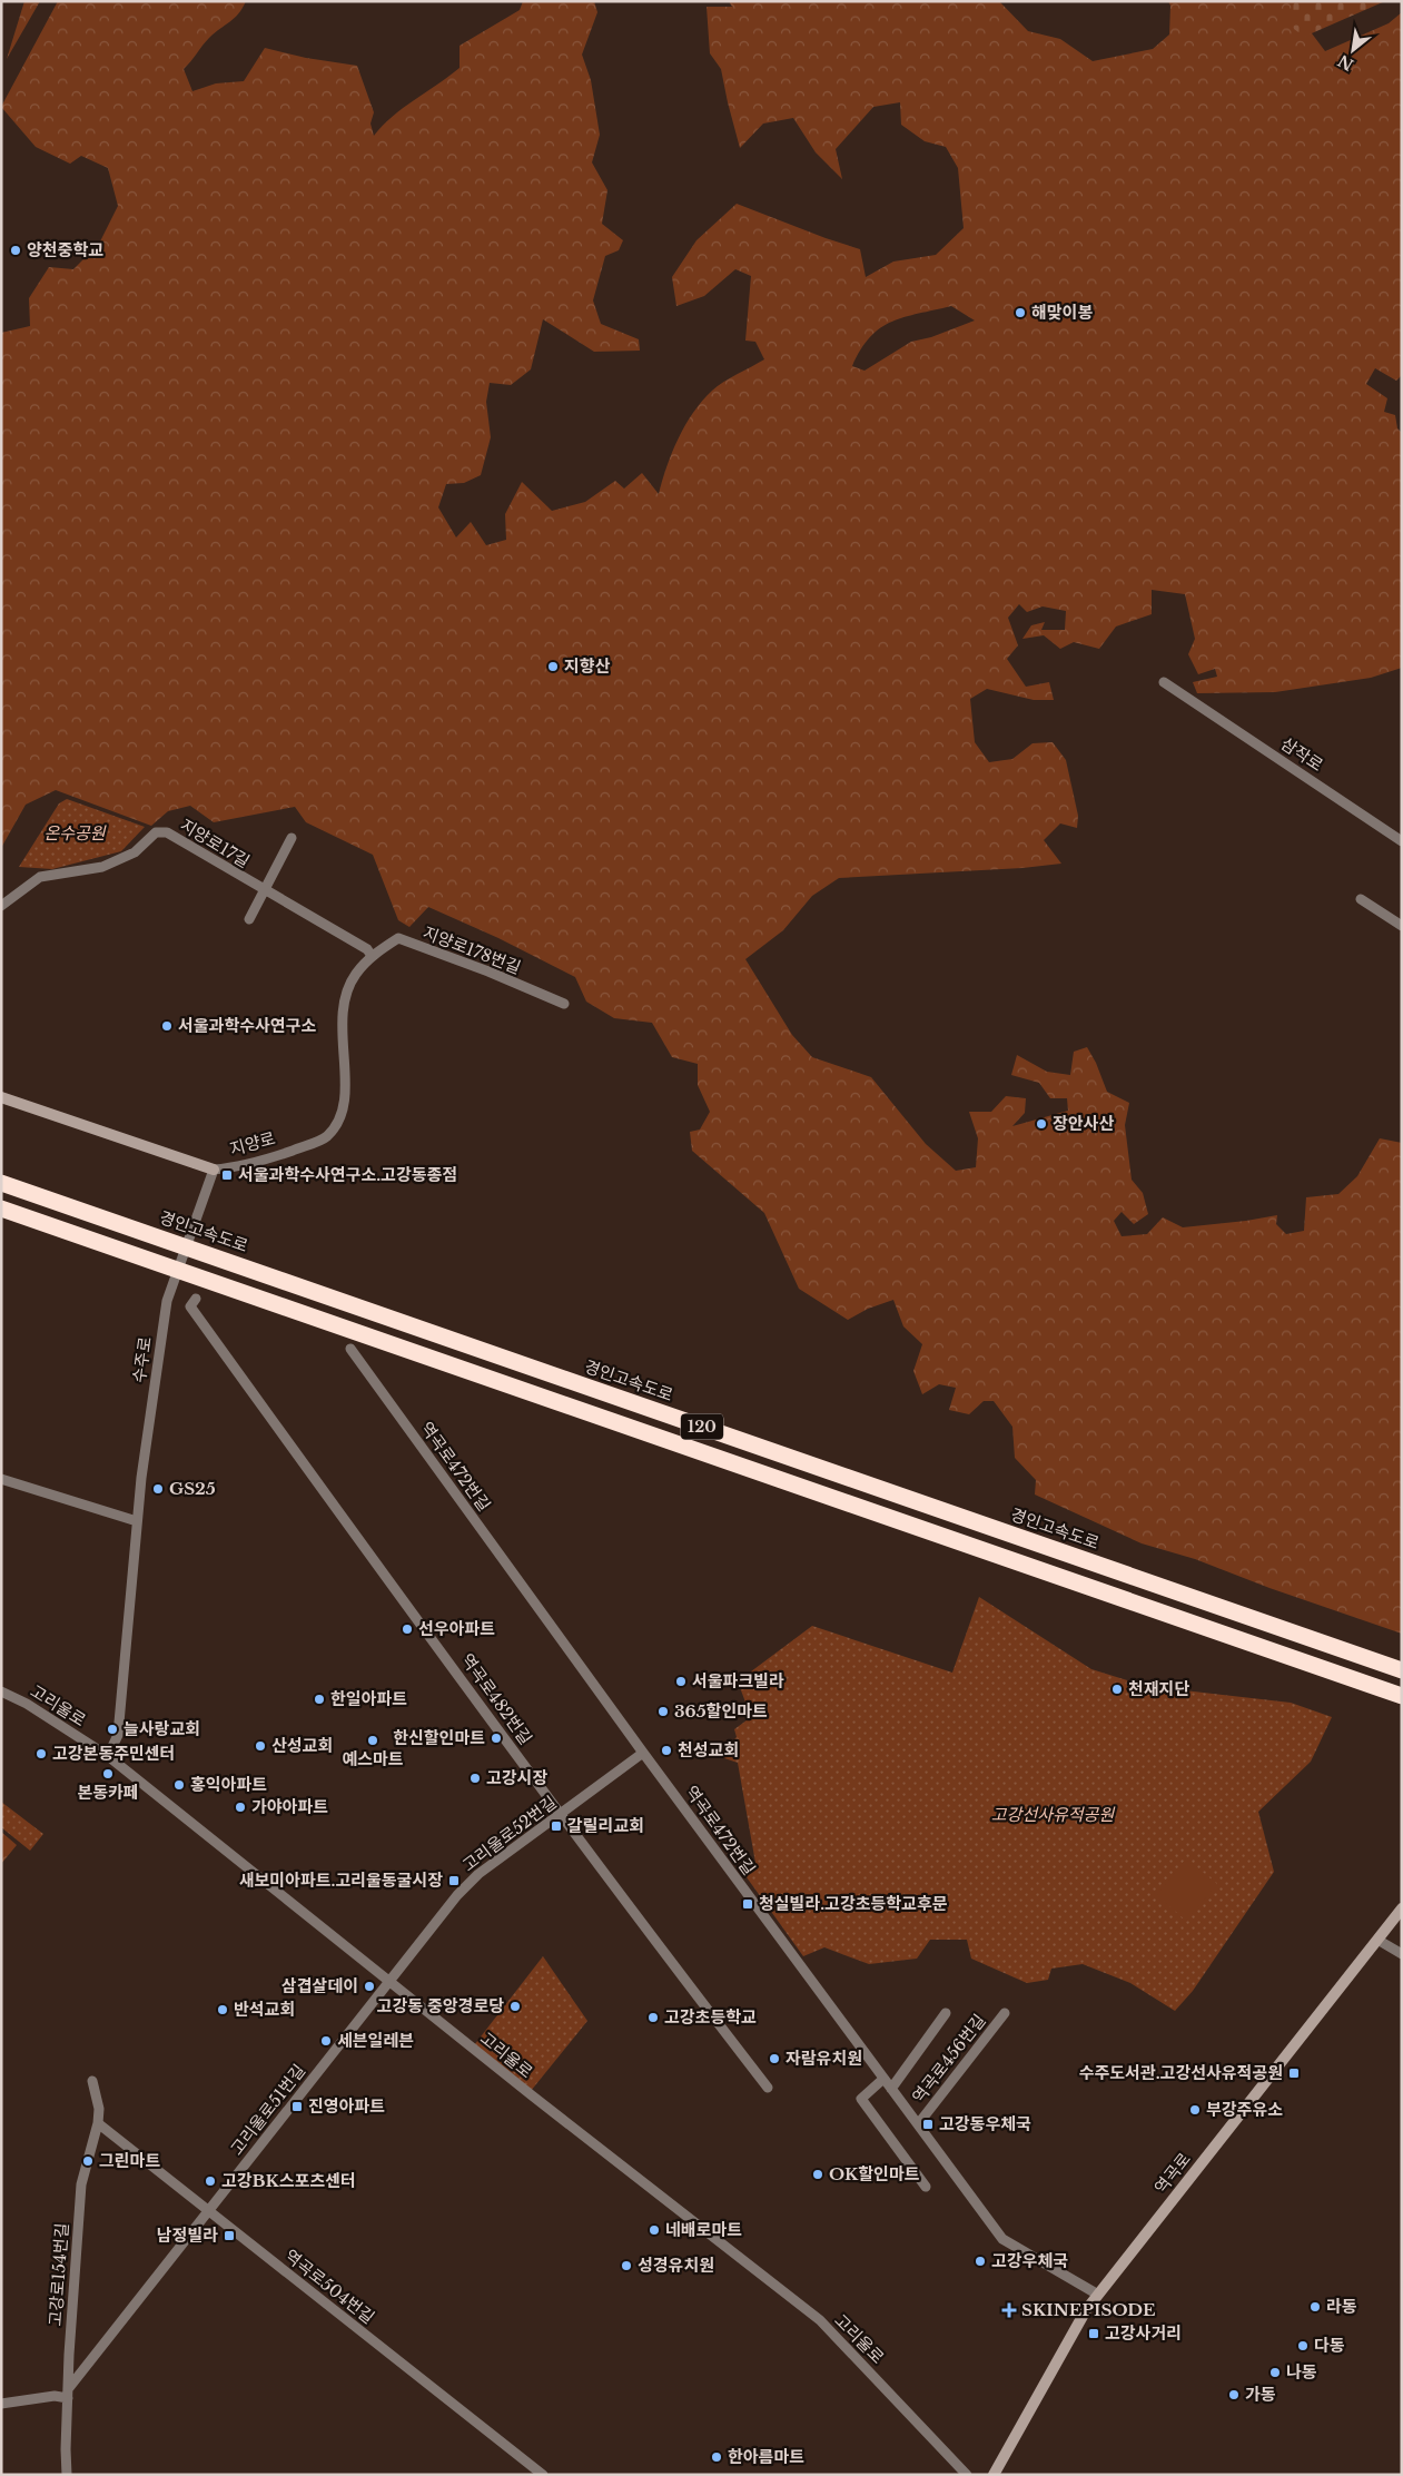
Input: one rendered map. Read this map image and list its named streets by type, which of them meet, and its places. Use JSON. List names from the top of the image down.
{
  "streets": {
    "highway": ["경인고속도로", "120"],
    "street": [
      "삼작로",
      "지양로17길",
      "지양로178번길",
      "지양로",
      "수주로",
      "역곡로472번길",
      "역곡로482번길",
      "고리울로",
      "고리울로52번길",
      "역곡로456번길",
      "고리울로51번길",
      "역곡로",
      "고강로154번길",
      "역곡로504번길"
    ]
  },
  "crossings": [
    ["지양로17길", "지양로178번길"],
    ["지양로17길", "지양로"],
    ["지양로178번길", "지양로"],
    ["지양로", "수주로"],
    ["수주로", "고리울로"],
    ["역곡로472번길", "고리울로52번길"],
    ["역곡로472번길", "역곡로456번길"],
    ["역곡로472번길", "역곡로"],
    ["역곡로482번길", "고리울로52번길"],
    ["고리울로", "고리울로52번길"],
    ["고리울로", "고리울로51번길"],
    ["고리울로52번길", "고리울로51번길"],
    ["고리울로51번길", "고강로154번길"],
    ["고리울로51번길", "역곡로504번길"],
    ["고강로154번길", "역곡로504번길"]
  ],
  "parks": ["온수공원", "고강선사유적공원"],
  "places": {
    "other": [
      "양천중학교",
      "해맞이봉",
      "지향산",
      "서울과학수사연구소",
      "장안사산",
      "GS25",
      "선우아파트",
      "서울파크빌라",
      "천재지단",
      "한일아파트",
      "365할인마트",
      "늘사랑교회",
      "한신할인마트",
      "예스마트",
      "산성교회",
      "천성교회",
      "고강본동주민센터",
      "본동카페",
      "고강시장",
      "홍익아파트",
      "가야아파트",
      "삼겹살데이",
      "고강동 중앙경로당",
      "반석교회",
      "고강초등학교",
      "세븐일레븐",
      "자람유치원",
      "부강주유소",
      "그린마트",
      "OK할인마트",
      "고강BK스포츠센터",
      "네배로마트",
      "고강우체국",
      "성경유치원",
      "라동",
      "다동",
      "나동",
      "가동",
      "한아름마트"
    ],
    "transit": [
      "서울과학수사연구소.고강동종점",
      "갈릴리교회",
      "새보미아파트.고리울동굴시장",
      "청실빌라.고강초등학교후문",
      "수주도서관.고강선사유적공원",
      "진영아파트",
      "고강동우체국",
      "남정빌라",
      "고강사거리"
    ],
    "health": ["SKINEPISODE"]
  },
  "north": "bottom left"
}
